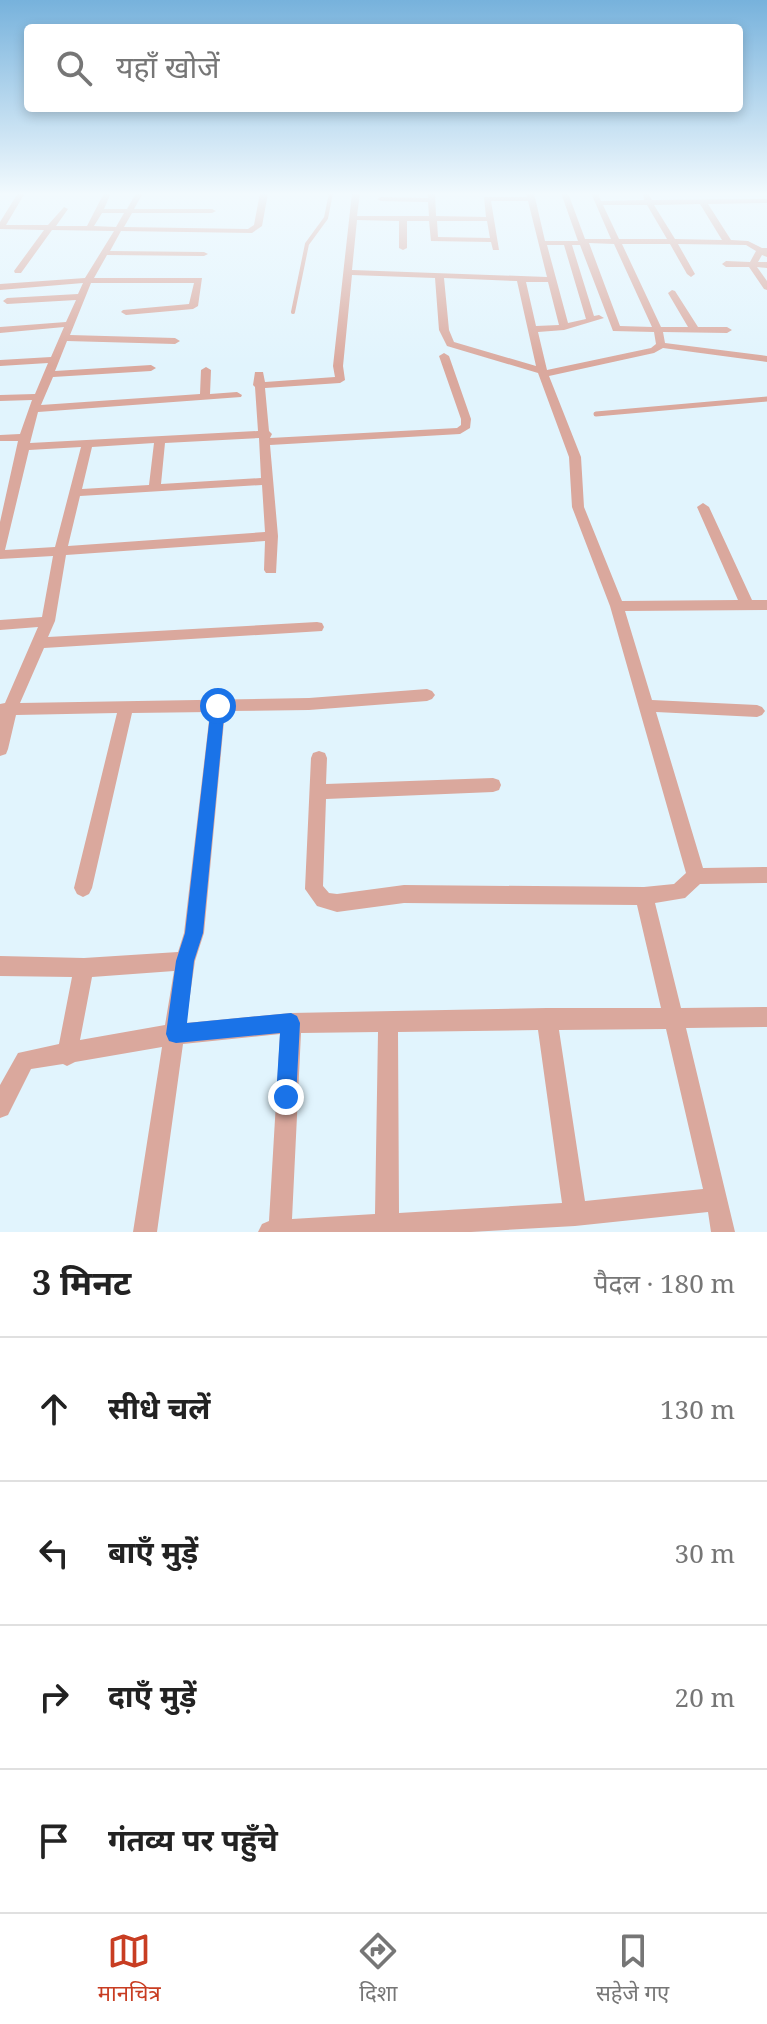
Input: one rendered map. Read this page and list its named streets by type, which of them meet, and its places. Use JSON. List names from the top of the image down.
{
  "page": {
    "search": "यहाँ खोजें",
    "heading": ["3 मिनट", "पैदल · 180 m"],
    "list": [
      ["सीधे चलें", "130 m"],
      ["बाएँ मुड़ें", "30 m"],
      ["दाएँ मुड़ें", "20 m"],
      "गंतव्य पर पहुँचे"
    ],
    "nav": ["मानचित्र", "दिशा", "सहेजे गए"]
  }
}
